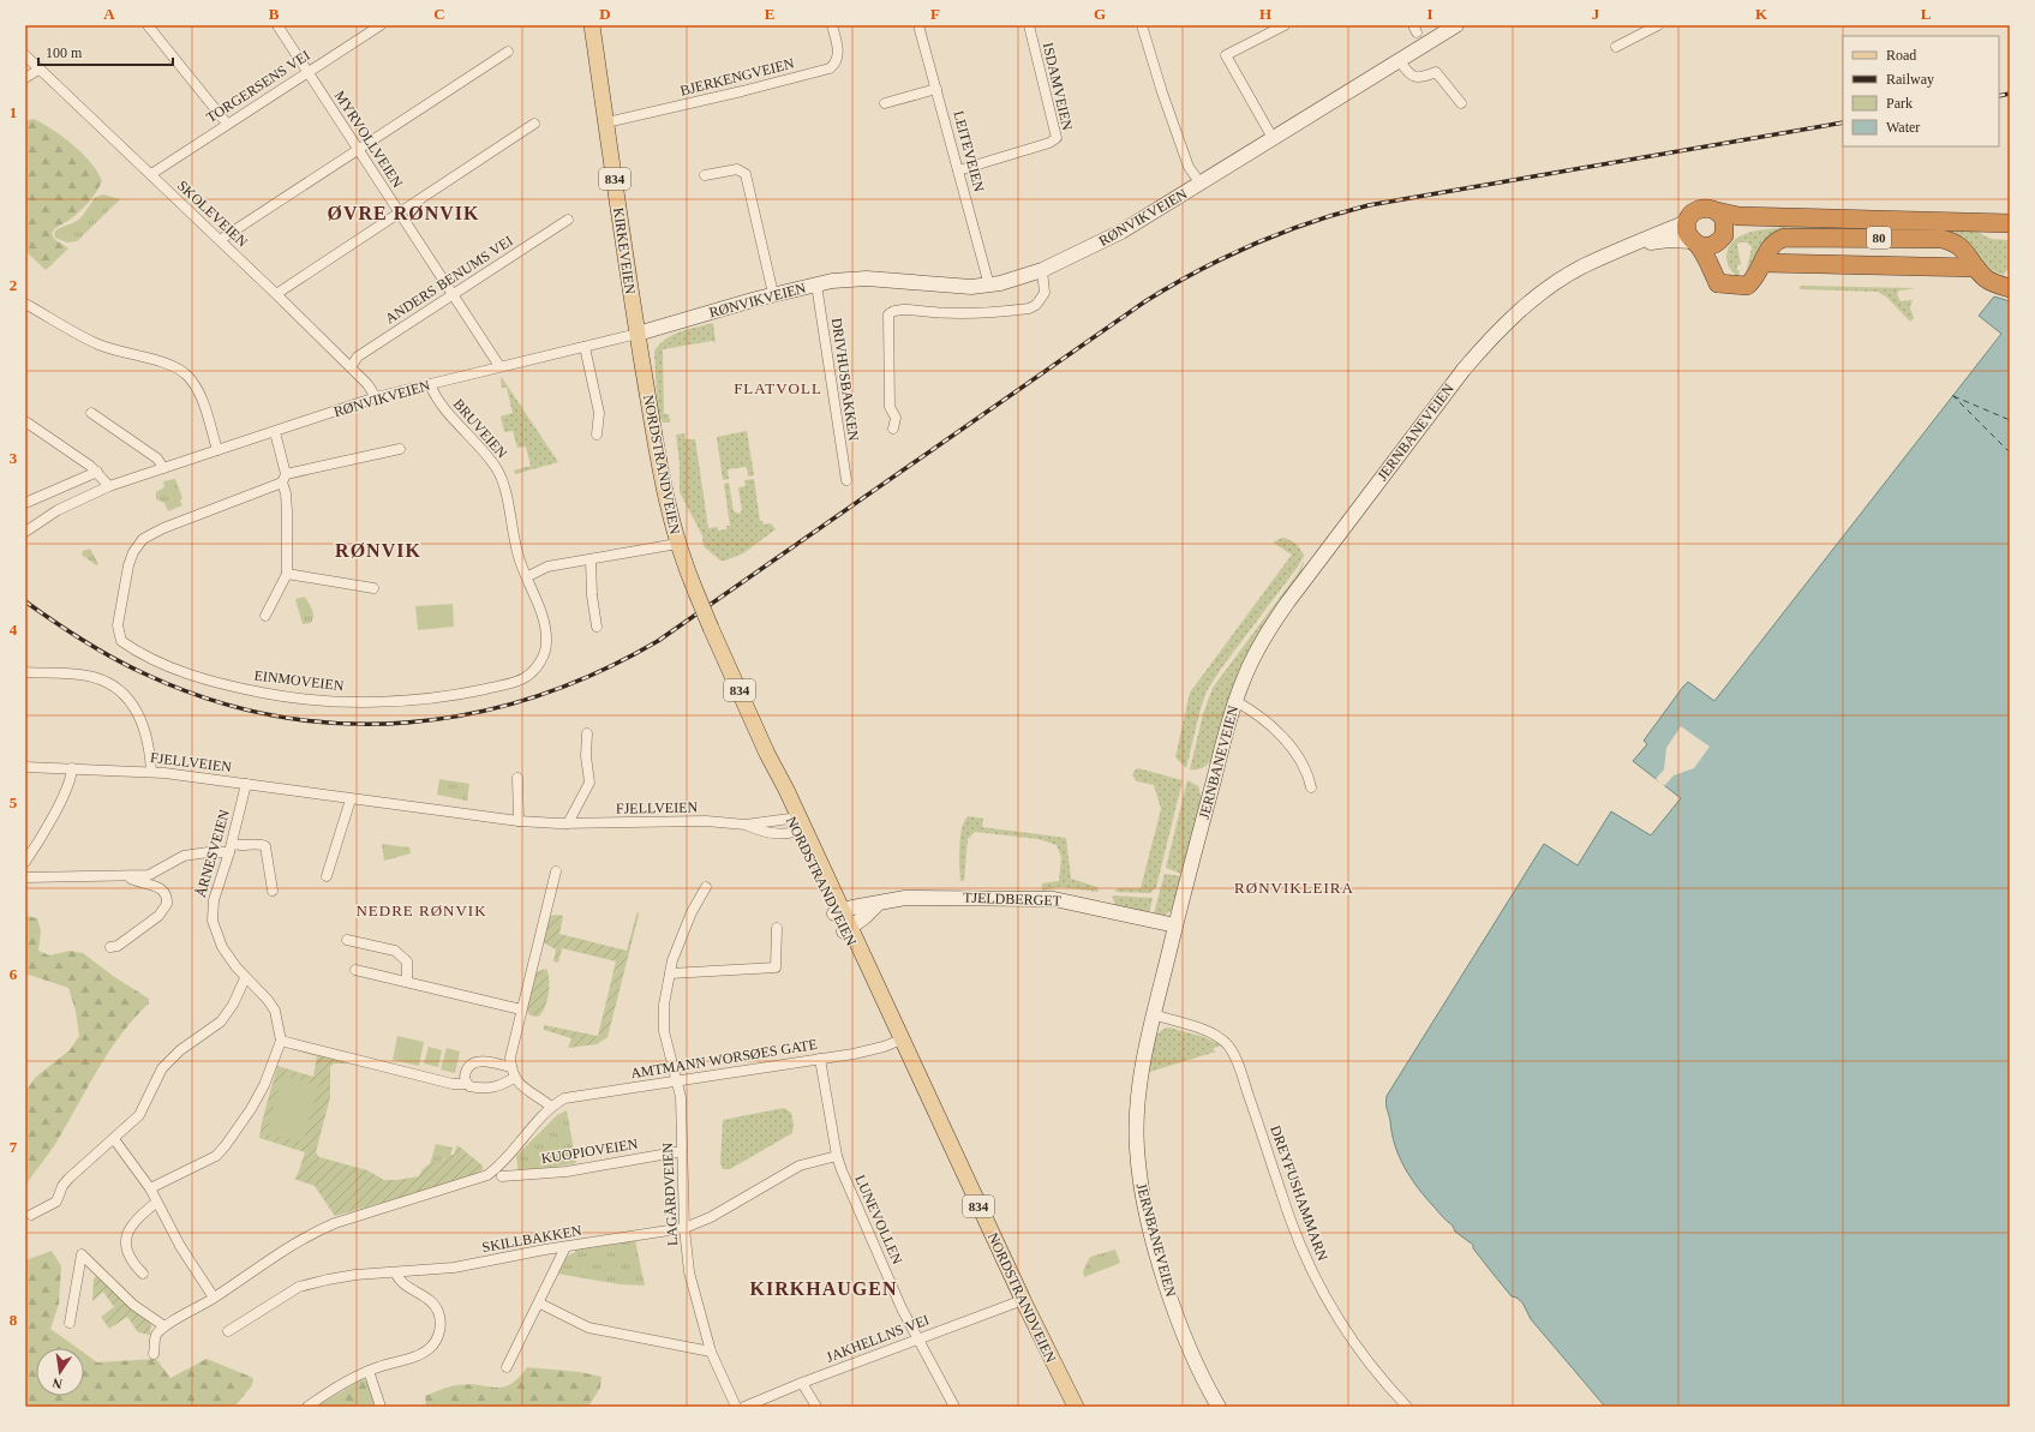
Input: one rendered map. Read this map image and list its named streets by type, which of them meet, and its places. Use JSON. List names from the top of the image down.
{
  "streets": {
    "highway": ["80", "JERNBANEVEIEN"],
    "main road": ["834", "KIRKEVEIEN", "NORDSTRANDVEIEN"],
    "street": [
      "BJERKENGVEIEN",
      "TORGERSENS VEI",
      "ISDAMVEIEN",
      "MYRVOLLVEIEN",
      "LEITEVEIEN",
      "SKOLEVEIEN",
      "RØNVIKVEIEN",
      "ANDERS BENUMS VEI",
      "DRIVHUSBAKKEN",
      "BRUVEIEN",
      "EINMOVEIEN",
      "FJELLVEIEN",
      "ÅRNESVEIEN",
      "TJELDBERGET",
      "AMTMANN WORSØES GATE",
      "KUOPIOVEIEN",
      "DREYFUSHAMMARN",
      "LAGÅRDVEIEN",
      "LUNEVOLLEN",
      "SKILLBAKKEN",
      "JAKHELLNS VEI"
    ]
  },
  "crossings": [
    ["BJERKENGVEIEN", "KIRKEVEIEN"],
    ["TORGERSENS VEI", "MYRVOLLVEIEN"],
    ["TORGERSENS VEI", "SKOLEVEIEN"],
    ["ISDAMVEIEN", "LEITEVEIEN"],
    ["MYRVOLLVEIEN", "RØNVIKVEIEN"],
    ["MYRVOLLVEIEN", "ANDERS BENUMS VEI"],
    ["LEITEVEIEN", "RØNVIKVEIEN"],
    ["SKOLEVEIEN", "RØNVIKVEIEN"],
    ["SKOLEVEIEN", "ANDERS BENUMS VEI"],
    ["RØNVIKVEIEN", "KIRKEVEIEN"],
    ["RØNVIKVEIEN", "DRIVHUSBAKKEN"],
    ["RØNVIKVEIEN", "BRUVEIEN"],
    ["RØNVIKVEIEN", "NORDSTRANDVEIEN"],
    ["KIRKEVEIEN", "NORDSTRANDVEIEN"],
    ["BRUVEIEN", "EINMOVEIEN"],
    ["JERNBANEVEIEN", "TJELDBERGET"],
    ["JERNBANEVEIEN", "DREYFUSHAMMARN"],
    ["NORDSTRANDVEIEN", "FJELLVEIEN"],
    ["NORDSTRANDVEIEN", "TJELDBERGET"],
    ["NORDSTRANDVEIEN", "AMTMANN WORSØES GATE"],
    ["NORDSTRANDVEIEN", "JAKHELLNS VEI"],
    ["FJELLVEIEN", "ÅRNESVEIEN"],
    ["AMTMANN WORSØES GATE", "LAGÅRDVEIEN"],
    ["AMTMANN WORSØES GATE", "LUNEVOLLEN"],
    ["KUOPIOVEIEN", "LAGÅRDVEIEN"],
    ["LAGÅRDVEIEN", "SKILLBAKKEN"],
    ["LUNEVOLLEN", "SKILLBAKKEN"],
    ["LUNEVOLLEN", "JAKHELLNS VEI"]
  ],
  "districts": [
    "ØVRE RØNVIK",
    "FLATVOLL",
    "RØNVIK",
    "RØNVIKLEIRA",
    "NEDRE RØNVIK",
    "KIRKHAUGEN"
  ],
  "legend": [
    "Road",
    "Railway",
    "Park",
    "Water"
  ],
  "scale_bar": "100 m",
  "north": "bottom",
  "grid": {
    "columns": [
      "A",
      "B",
      "C",
      "D",
      "E",
      "F",
      "G",
      "H",
      "I",
      "J",
      "K",
      "L"
    ],
    "rows": [
      "1",
      "2",
      "3",
      "4",
      "5",
      "6",
      "7",
      "8"
    ]
  }
}
